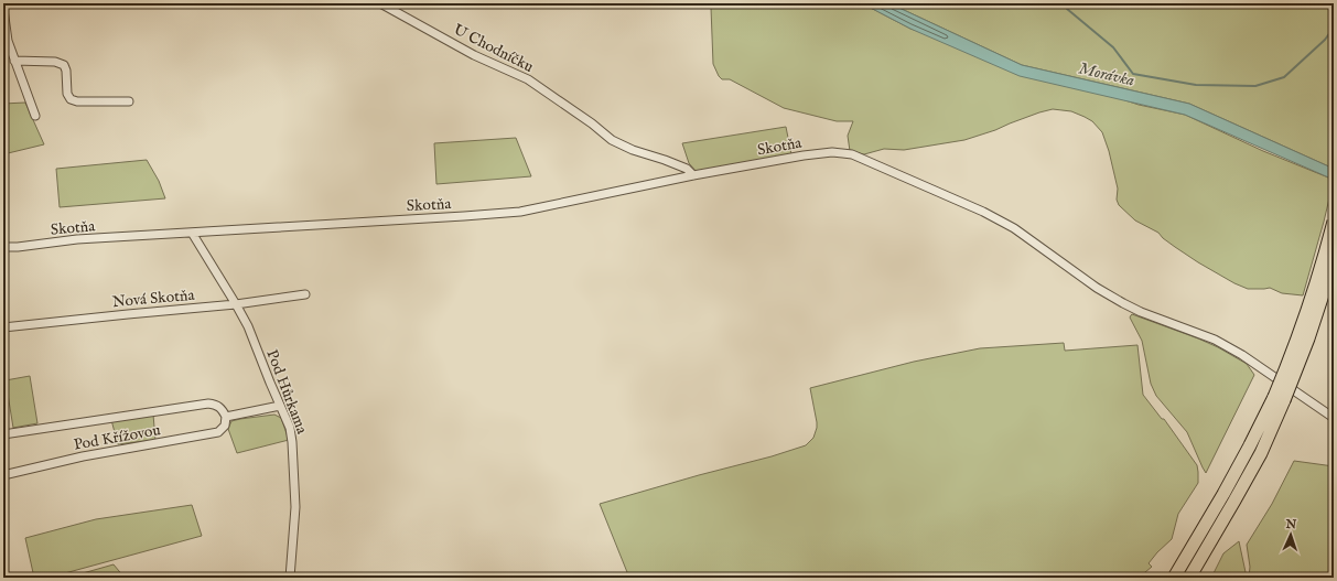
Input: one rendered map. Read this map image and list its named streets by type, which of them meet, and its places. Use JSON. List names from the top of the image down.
{
  "streets": {
    "street": [
      "U Chodníčku",
      "Skotňa",
      "Nová Skotňa",
      "Pod Hůrkama",
      "Pod Křížovou"
    ]
  },
  "crossings": [
    ["U Chodníčku", "Skotňa"],
    ["Skotňa", "Pod Hůrkama"],
    ["Nová Skotňa", "Pod Hůrkama"]
  ],
  "water": ["Morávka"],
  "north": "top"
}
